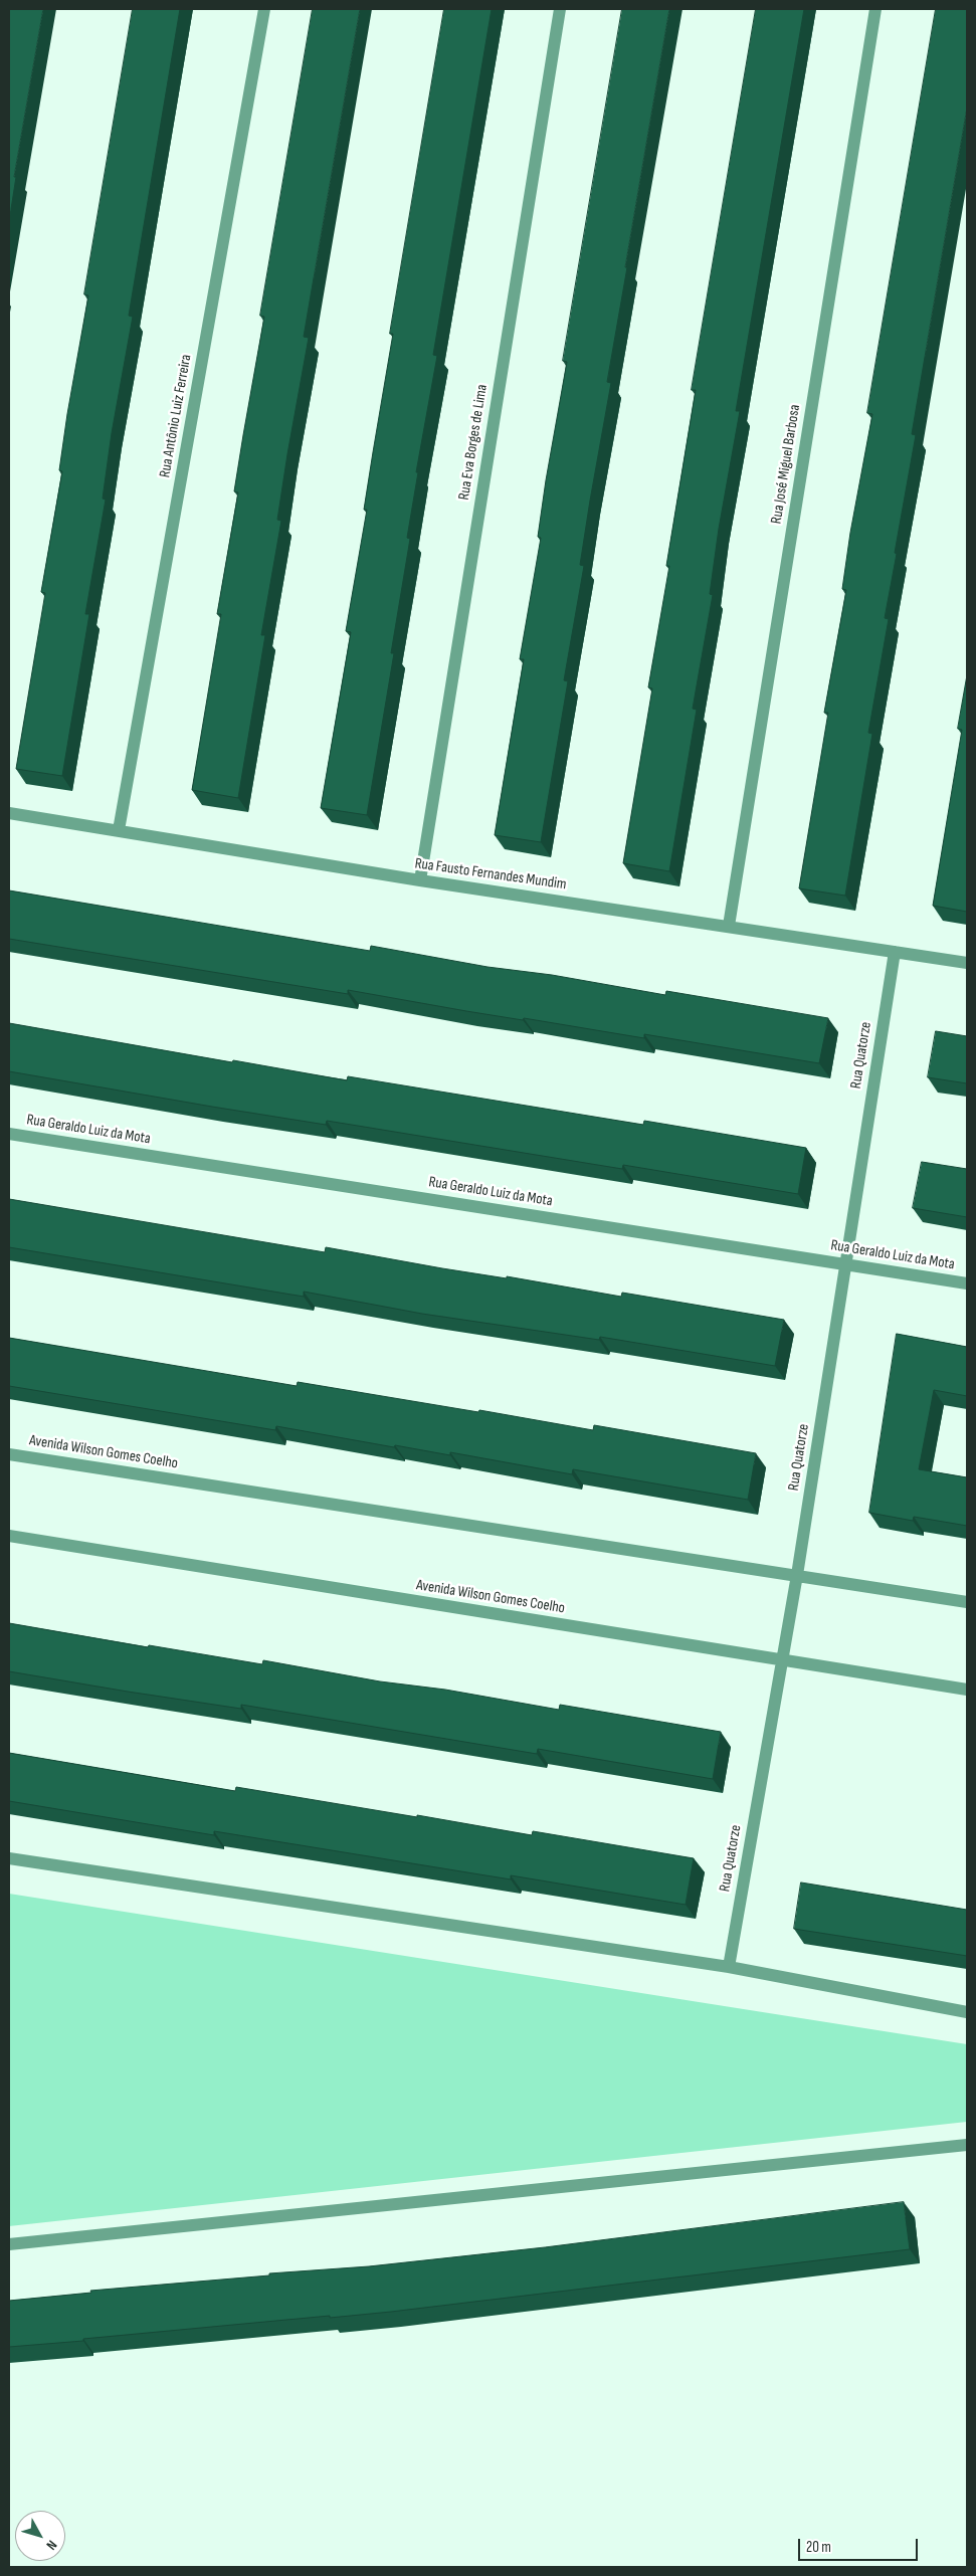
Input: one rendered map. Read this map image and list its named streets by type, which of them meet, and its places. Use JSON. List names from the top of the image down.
{
  "streets": {
    "street": [
      "Rua Antônio Luiz Ferreira",
      "Rua Eva Borges de Lima",
      "Rua José Miguel Barbosa",
      "Rua Fausto Fernandes Mundim",
      "Rua Quatorze",
      "Rua Geraldo Luiz da Mota",
      "Avenida Wilson Gomes Coelho"
    ]
  },
  "crossings": [
    ["Rua Antônio Luiz Ferreira", "Rua Fausto Fernandes Mundim"],
    ["Rua Eva Borges de Lima", "Rua Fausto Fernandes Mundim"],
    ["Rua José Miguel Barbosa", "Rua Fausto Fernandes Mundim"],
    ["Rua Fausto Fernandes Mundim", "Rua Quatorze"],
    ["Rua Quatorze", "Rua Geraldo Luiz da Mota"],
    ["Rua Quatorze", "Avenida Wilson Gomes Coelho"]
  ],
  "scale_bar": "20 m",
  "north": "bottom right"
}
